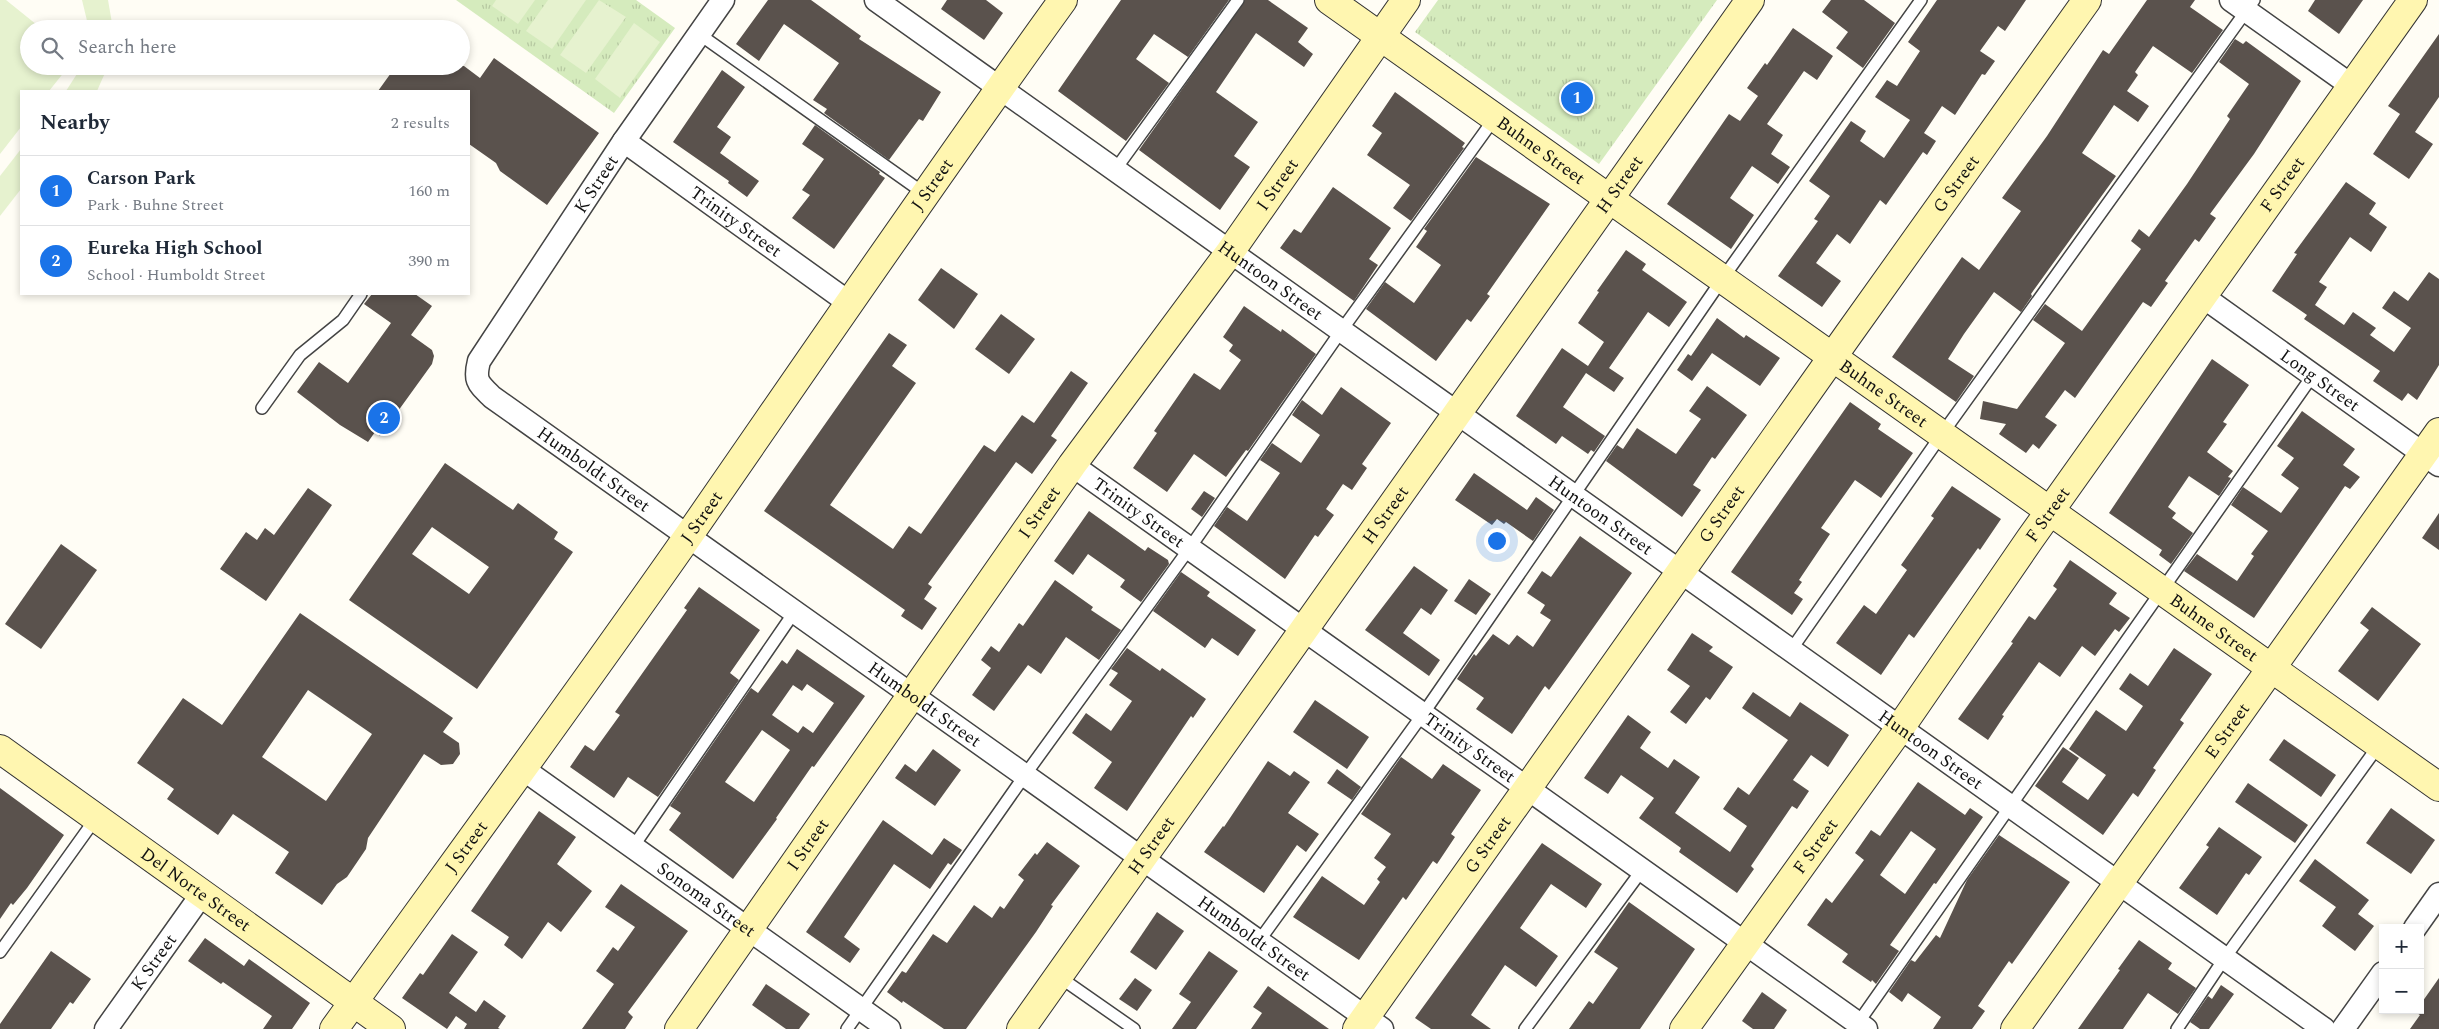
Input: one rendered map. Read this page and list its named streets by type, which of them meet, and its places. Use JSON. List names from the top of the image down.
{
  "streets": {
    "street": [
      "Buhne Street",
      "K Street",
      "J Street",
      "I Street",
      "H Street",
      "G Street",
      "F Street",
      "Trinity Street",
      "Huntoon Street",
      "Long Street",
      "Humboldt Street",
      "E Street",
      "Del Norte Street",
      "Sonoma Street"
    ]
  },
  "crossings": [
    ["Buhne Street", "I Street"],
    ["Buhne Street", "H Street"],
    ["Buhne Street", "G Street"],
    ["Buhne Street", "F Street"],
    ["Buhne Street", "E Street"],
    ["K Street", "Trinity Street"],
    ["K Street", "Humboldt Street"],
    ["K Street", "Del Norte Street"],
    ["J Street", "Trinity Street"],
    ["J Street", "Huntoon Street"],
    ["J Street", "Humboldt Street"],
    ["J Street", "Del Norte Street"],
    ["J Street", "Sonoma Street"],
    ["I Street", "Trinity Street"],
    ["I Street", "Huntoon Street"],
    ["I Street", "Humboldt Street"],
    ["I Street", "Sonoma Street"],
    ["H Street", "Trinity Street"],
    ["H Street", "Huntoon Street"],
    ["H Street", "Humboldt Street"],
    ["G Street", "Trinity Street"],
    ["G Street", "Huntoon Street"],
    ["G Street", "Humboldt Street"],
    ["F Street", "Trinity Street"],
    ["F Street", "Huntoon Street"],
    ["F Street", "Long Street"],
    ["Huntoon Street", "E Street"],
    ["Long Street", "E Street"]
  ],
  "page": {
    "search": "Search here",
    "pins": ["1", "2"],
    "heading": ["Nearby", "2 results"],
    "list": [
      {
        "mark": "1",
        "name": "Carson Park",
        "note": "Park · Buhne Street",
        "value": "160 m"
      },
      {
        "mark": "2",
        "name": "Eureka High School",
        "note": "School · Humboldt Street",
        "value": "390 m"
      }
    ],
    "map_buttons": ["+", "−"]
  }
}
